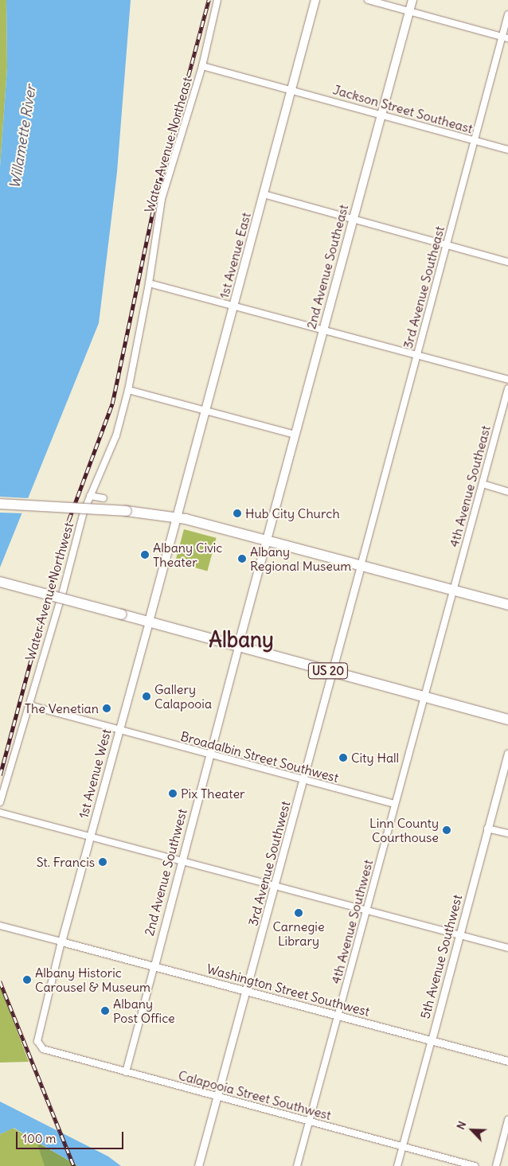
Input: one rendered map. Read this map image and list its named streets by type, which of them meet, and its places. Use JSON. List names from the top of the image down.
{
  "streets": {
    "highway": ["US 20"],
    "main road": [
      "1st Avenue East",
      "2nd Avenue Southeast",
      "1st Avenue West",
      "2nd Avenue Southwest"
    ],
    "street": [
      "Jackson Street Southeast",
      "Water Avenue Northeast",
      "3rd Avenue Southeast",
      "4th Avenue Southeast",
      "Water Avenue Northwest",
      "Broadalbin Street Southwest",
      "3rd Avenue Southwest",
      "4th Avenue Southwest",
      "5th Avenue Southwest",
      "Washington Street Southwest",
      "Calapooia Street Southwest"
    ]
  },
  "crossings": [
    ["Jackson Street Southeast", "Water Avenue Northeast"],
    ["Jackson Street Southeast", "1st Avenue East"],
    ["Jackson Street Southeast", "2nd Avenue Southeast"],
    ["Jackson Street Southeast", "3rd Avenue Southeast"],
    ["Water Avenue Northeast", "Water Avenue Northwest"],
    ["1st Avenue East", "1st Avenue West"],
    ["2nd Avenue Southeast", "2nd Avenue Southwest"],
    ["3rd Avenue Southeast", "3rd Avenue Southwest"],
    ["4th Avenue Southeast", "4th Avenue Southwest"],
    ["Water Avenue Northwest", "Broadalbin Street Southwest"],
    ["US 20", "1st Avenue West"],
    ["US 20", "3rd Avenue Southwest"],
    ["US 20", "2nd Avenue Southwest"],
    ["US 20", "4th Avenue Southwest"],
    ["Broadalbin Street Southwest", "1st Avenue West"],
    ["Broadalbin Street Southwest", "3rd Avenue Southwest"],
    ["Broadalbin Street Southwest", "2nd Avenue Southwest"],
    ["Broadalbin Street Southwest", "4th Avenue Southwest"],
    ["1st Avenue West", "Washington Street Southwest"],
    ["1st Avenue West", "Calapooia Street Southwest"],
    ["3rd Avenue Southwest", "Washington Street Southwest"],
    ["3rd Avenue Southwest", "Calapooia Street Southwest"],
    ["2nd Avenue Southwest", "Washington Street Southwest"],
    ["2nd Avenue Southwest", "Calapooia Street Southwest"],
    ["4th Avenue Southwest", "Washington Street Southwest"],
    ["4th Avenue Southwest", "Calapooia Street Southwest"],
    ["5th Avenue Southwest", "Washington Street Southwest"],
    ["5th Avenue Southwest", "Calapooia Street Southwest"]
  ],
  "districts": ["Albany"],
  "water": ["Willamette River"],
  "places": [
    "Hub City Church",
    "Albany Civic Theater",
    "Albany Regional Museum",
    "Gallery Calapooia",
    "The Venetian",
    "City Hall",
    "Pix Theater",
    "Linn County Courthouse",
    "St. Francis",
    "Carnegie Library",
    "Albany Historic Carousel & Museum",
    "Albany Post Office"
  ],
  "scale_bar": "100 m",
  "north": "top left"
}
